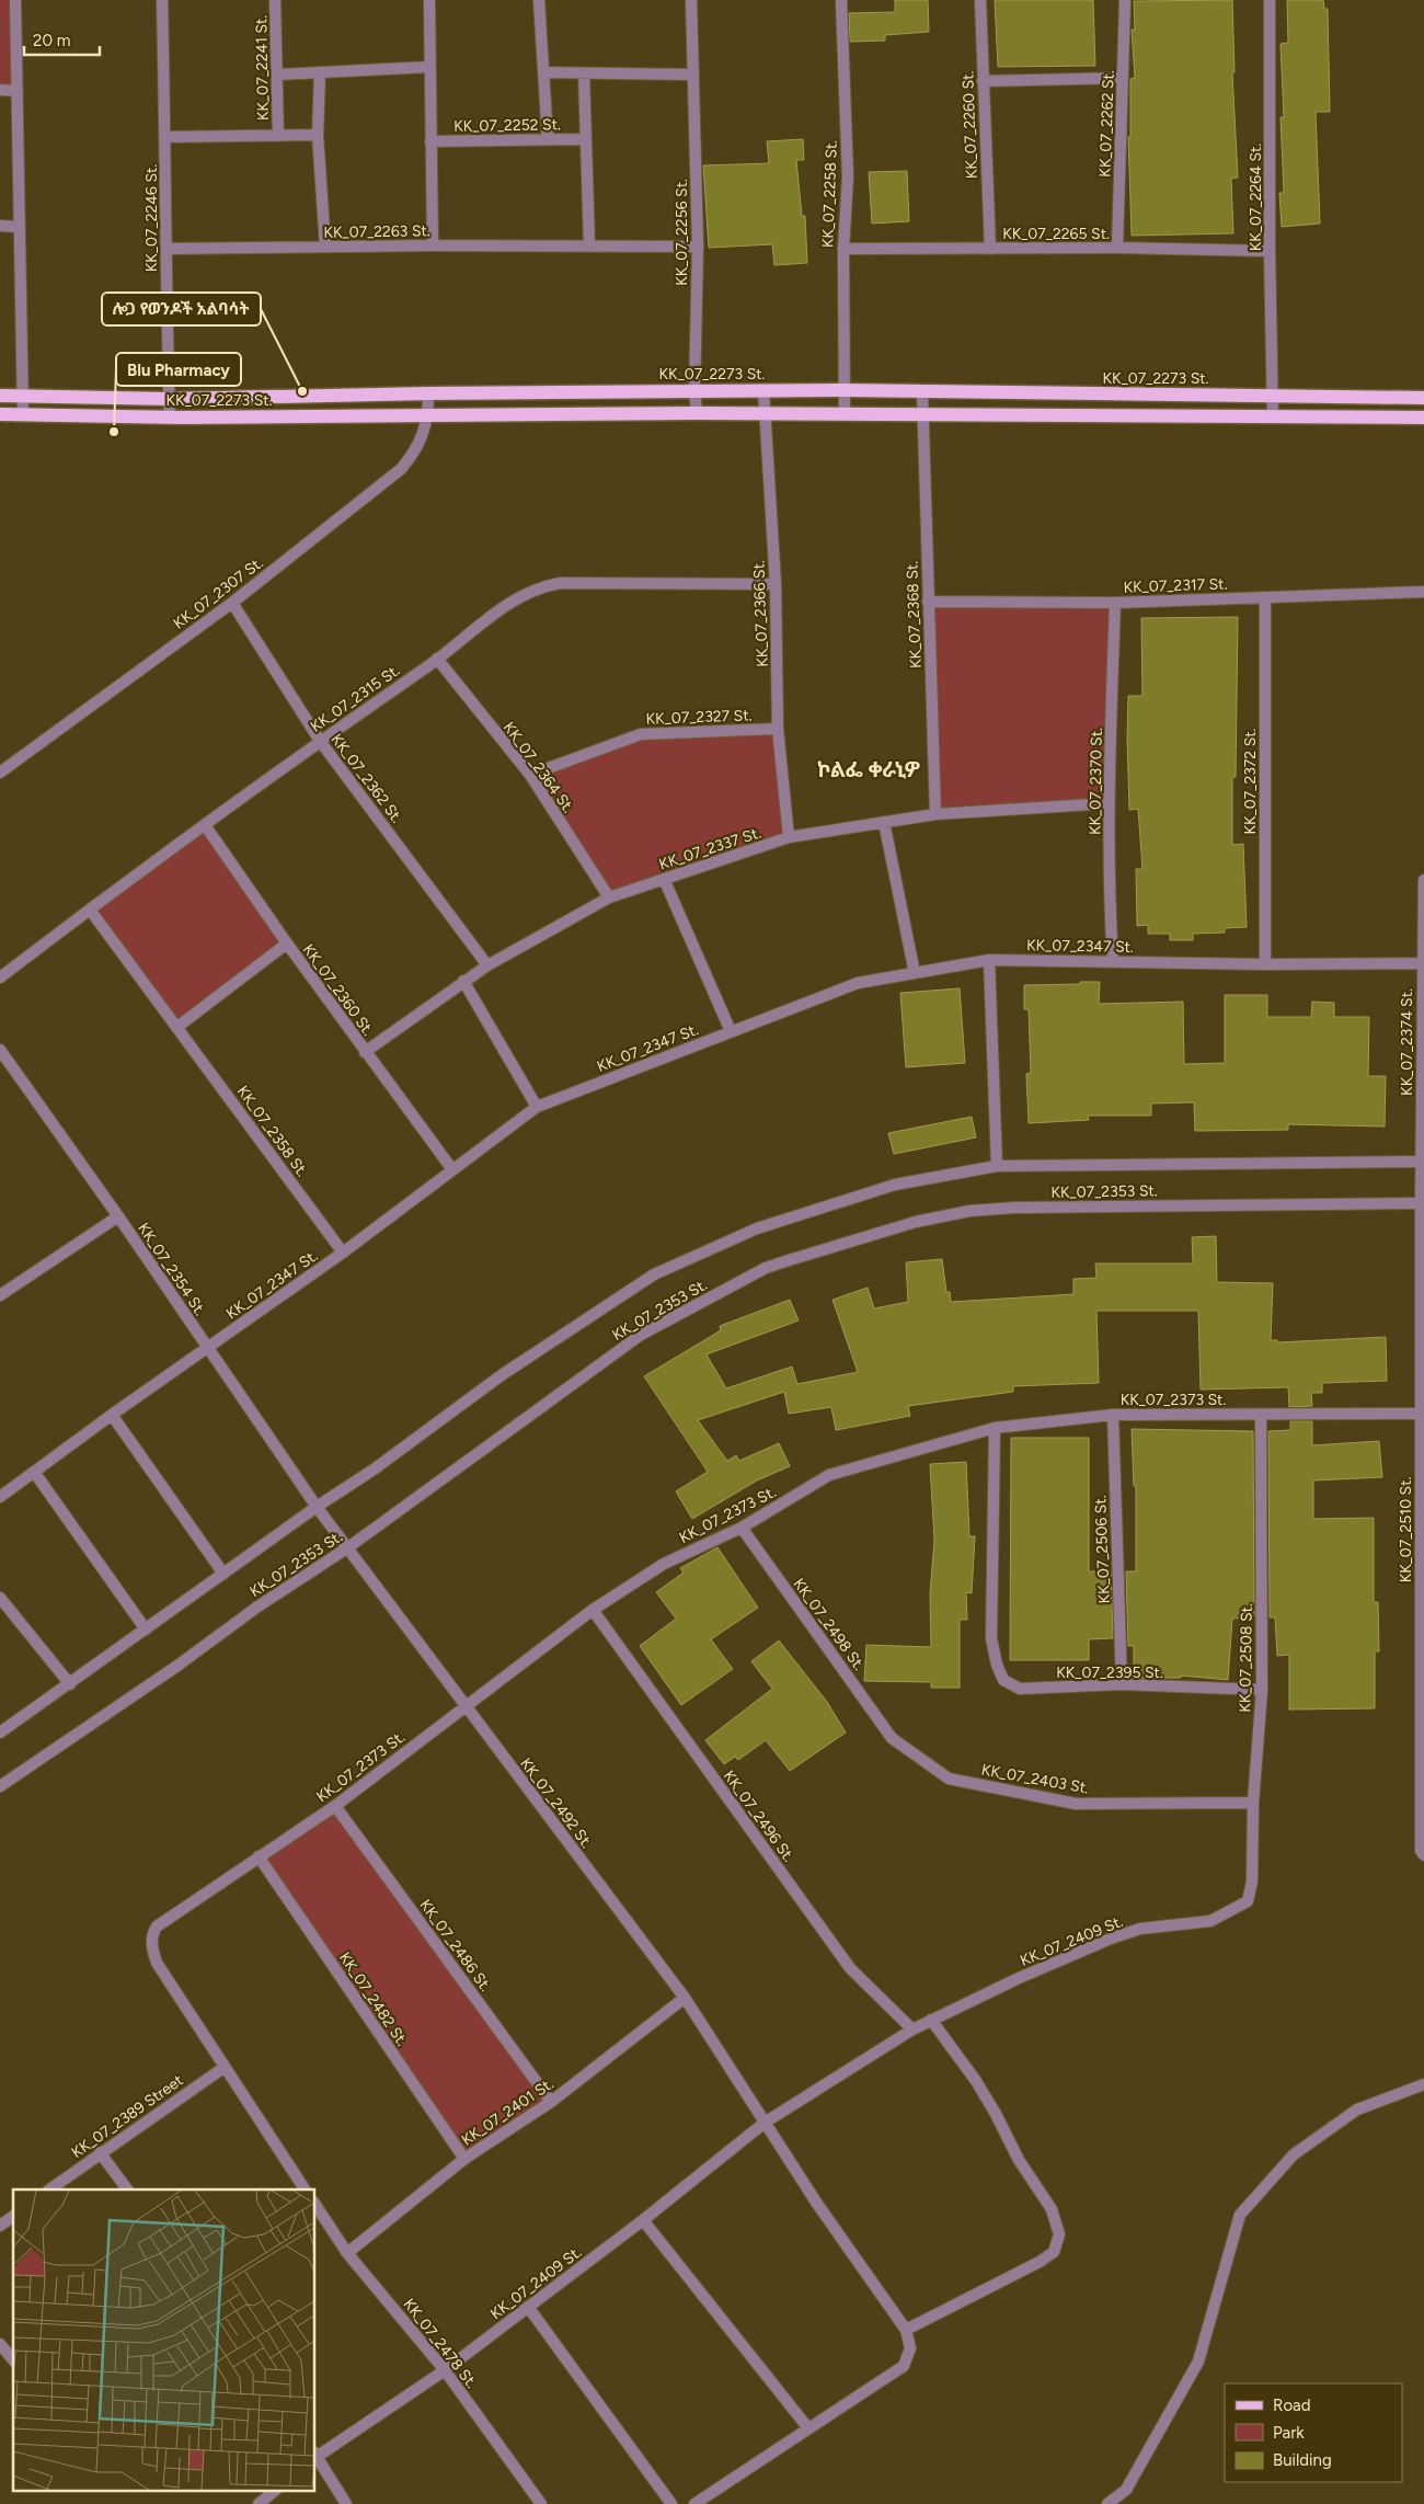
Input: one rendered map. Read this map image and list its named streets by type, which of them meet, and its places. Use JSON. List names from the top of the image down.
{
  "streets": {
    "main road": ["KK_07_2273 St."],
    "street": [
      "KK_07_2241 St.",
      "KK_07_2262 St.",
      "KK_07_2252 St.",
      "KK_07_2260 St.",
      "KK_07_2258 St.",
      "KK_07_2264 St.",
      "KK_07_2246 St.",
      "KK_07_2263 St.",
      "KK_07_2256 St.",
      "KK_07_2265 St.",
      "KK_07_2317 St.",
      "KK_07_2307 St.",
      "KK_07_2366 St.",
      "KK_07_2368 St.",
      "KK_07_2315 St.",
      "KK_07_2327 St.",
      "KK_07_2364 St.",
      "KK_07_2362 St.",
      "KK_07_2370 St.",
      "KK_07_2372 St.",
      "KK_07_2337 St.",
      "KK_07_2347 St.",
      "KK_07_2360 St.",
      "KK_07_2374 St.",
      "KK_07_2358 St.",
      "KK_07_2353 St.",
      "KK_07_2354 St.",
      "KK_07_2373 St.",
      "KK_07_2510 St.",
      "KK_07_2506 St.",
      "KK_07_2498 St.",
      "KK_07_2508 St.",
      "KK_07_2395 St.",
      "KK_07_2403 St.",
      "KK_07_2492 St.",
      "KK_07_2496 St.",
      "KK_07_2409 St.",
      "KK_07_2486 St.",
      "KK_07_2482 St.",
      "KK_07_2401 St.",
      "KK_07_2389 Street",
      "KK_07_2478 St."
    ]
  },
  "crossings": [
    ["KK_07_2262 St.", "KK_07_2265 St."],
    ["KK_07_2260 St.", "KK_07_2265 St."],
    ["KK_07_2258 St.", "KK_07_2265 St."],
    ["KK_07_2258 St.", "KK_07_2273 St."],
    ["KK_07_2264 St.", "KK_07_2265 St."],
    ["KK_07_2264 St.", "KK_07_2273 St."],
    ["KK_07_2246 St.", "KK_07_2263 St."],
    ["KK_07_2246 St.", "KK_07_2273 St."],
    ["KK_07_2263 St.", "KK_07_2256 St."],
    ["KK_07_2256 St.", "KK_07_2273 St."],
    ["KK_07_2273 St.", "KK_07_2307 St."],
    ["KK_07_2273 St.", "KK_07_2366 St."],
    ["KK_07_2273 St.", "KK_07_2368 St."],
    ["KK_07_2317 St.", "KK_07_2368 St."],
    ["KK_07_2317 St.", "KK_07_2370 St."],
    ["KK_07_2317 St.", "KK_07_2372 St."],
    ["KK_07_2307 St.", "KK_07_2362 St."],
    ["KK_07_2366 St.", "KK_07_2315 St."],
    ["KK_07_2366 St.", "KK_07_2327 St."],
    ["KK_07_2366 St.", "KK_07_2337 St."],
    ["KK_07_2368 St.", "KK_07_2337 St."],
    ["KK_07_2315 St.", "KK_07_2364 St."],
    ["KK_07_2315 St.", "KK_07_2362 St."],
    ["KK_07_2315 St.", "KK_07_2360 St."],
    ["KK_07_2315 St.", "KK_07_2358 St."],
    ["KK_07_2327 St.", "KK_07_2364 St."],
    ["KK_07_2364 St.", "KK_07_2337 St."],
    ["KK_07_2362 St.", "KK_07_2337 St."],
    ["KK_07_2370 St.", "KK_07_2337 St."],
    ["KK_07_2370 St.", "KK_07_2347 St."],
    ["KK_07_2372 St.", "KK_07_2347 St."],
    ["KK_07_2337 St.", "KK_07_2360 St."],
    ["KK_07_2347 St.", "KK_07_2360 St."],
    ["KK_07_2347 St.", "KK_07_2374 St."],
    ["KK_07_2347 St.", "KK_07_2358 St."],
    ["KK_07_2347 St.", "KK_07_2354 St."],
    ["KK_07_2374 St.", "KK_07_2353 St."],
    ["KK_07_2374 St.", "KK_07_2510 St."],
    ["KK_07_2353 St.", "KK_07_2354 St."],
    ["KK_07_2353 St.", "KK_07_2510 St."],
    ["KK_07_2353 St.", "KK_07_2492 St."],
    ["KK_07_2354 St.", "KK_07_2492 St."],
    ["KK_07_2373 St.", "KK_07_2510 St."],
    ["KK_07_2373 St.", "KK_07_2506 St."],
    ["KK_07_2373 St.", "KK_07_2498 St."],
    ["KK_07_2373 St.", "KK_07_2508 St."],
    ["KK_07_2373 St.", "KK_07_2395 St."],
    ["KK_07_2373 St.", "KK_07_2492 St."],
    ["KK_07_2373 St.", "KK_07_2496 St."],
    ["KK_07_2373 St.", "KK_07_2486 St."],
    ["KK_07_2373 St.", "KK_07_2482 St."],
    ["KK_07_2373 St.", "KK_07_2389 Street"],
    ["KK_07_2506 St.", "KK_07_2395 St."],
    ["KK_07_2498 St.", "KK_07_2403 St."],
    ["KK_07_2508 St.", "KK_07_2395 St."],
    ["KK_07_2508 St.", "KK_07_2403 St."],
    ["KK_07_2508 St.", "KK_07_2409 St."],
    ["KK_07_2492 St.", "KK_07_2409 St."],
    ["KK_07_2492 St.", "KK_07_2401 St."],
    ["KK_07_2496 St.", "KK_07_2409 St."],
    ["KK_07_2409 St.", "KK_07_2478 St."],
    ["KK_07_2486 St.", "KK_07_2401 St."],
    ["KK_07_2482 St.", "KK_07_2401 St."],
    ["KK_07_2401 St.", "KK_07_2478 St."]
  ],
  "districts": ["ኮልፌ ቀራኒዎ"],
  "places": ["ሎጋ የወንዶች አልባሳት", "Blu Pharmacy"],
  "legend": ["Road", "Park", "Building"],
  "scale_bar": "20 m"
}
